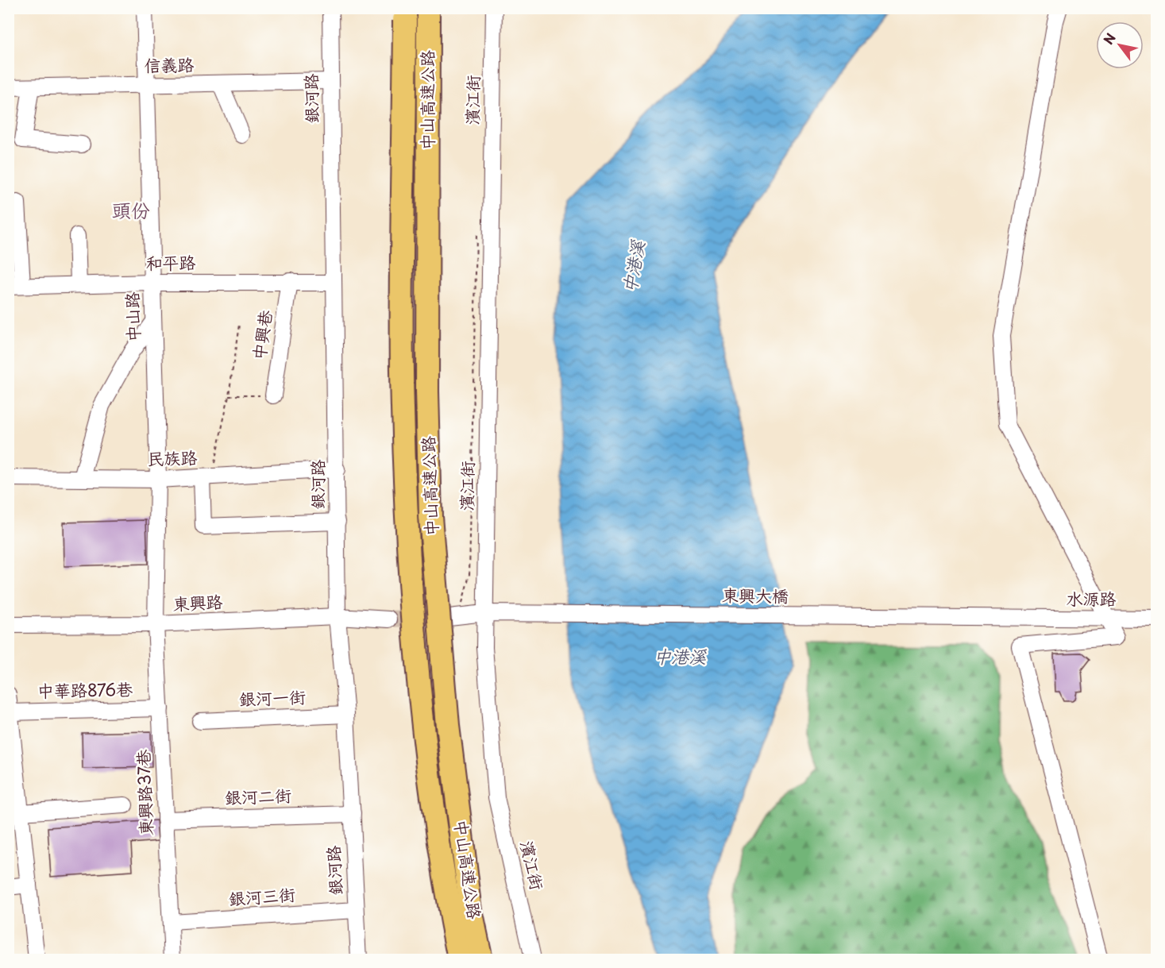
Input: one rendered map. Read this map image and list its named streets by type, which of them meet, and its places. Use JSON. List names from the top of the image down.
{
  "streets": {
    "highway": ["中山高速公路"],
    "street": [
      "信義路",
      "銀河路",
      "濱江街",
      "和平路",
      "中山路",
      "中興巷",
      "民族路",
      "東興大橋",
      "水源路",
      "東興路",
      "中華路876巷",
      "銀河一街",
      "東興路37巷",
      "銀河二街",
      "銀河三街"
    ]
  },
  "crossings": [
    ["信義路", "銀河路"],
    ["信義路", "中山路"],
    ["銀河路", "和平路"],
    ["銀河路", "民族路"],
    ["銀河路", "東興路"],
    ["銀河路", "銀河一街"],
    ["銀河路", "銀河二街"],
    ["銀河路", "銀河三街"],
    ["濱江街", "東興大橋"],
    ["和平路", "中山路"],
    ["和平路", "中興巷"],
    ["中山路", "民族路"],
    ["中山路", "東興路"],
    ["中山路", "東興路37巷"],
    ["東興大橋", "水源路"],
    ["東興路", "東興路37巷"],
    ["中華路876巷", "東興路37巷"],
    ["東興路37巷", "銀河二街"],
    ["東興路37巷", "銀河三街"]
  ],
  "districts": ["頭份"],
  "water": ["中港溪"],
  "north": "top left"
}
